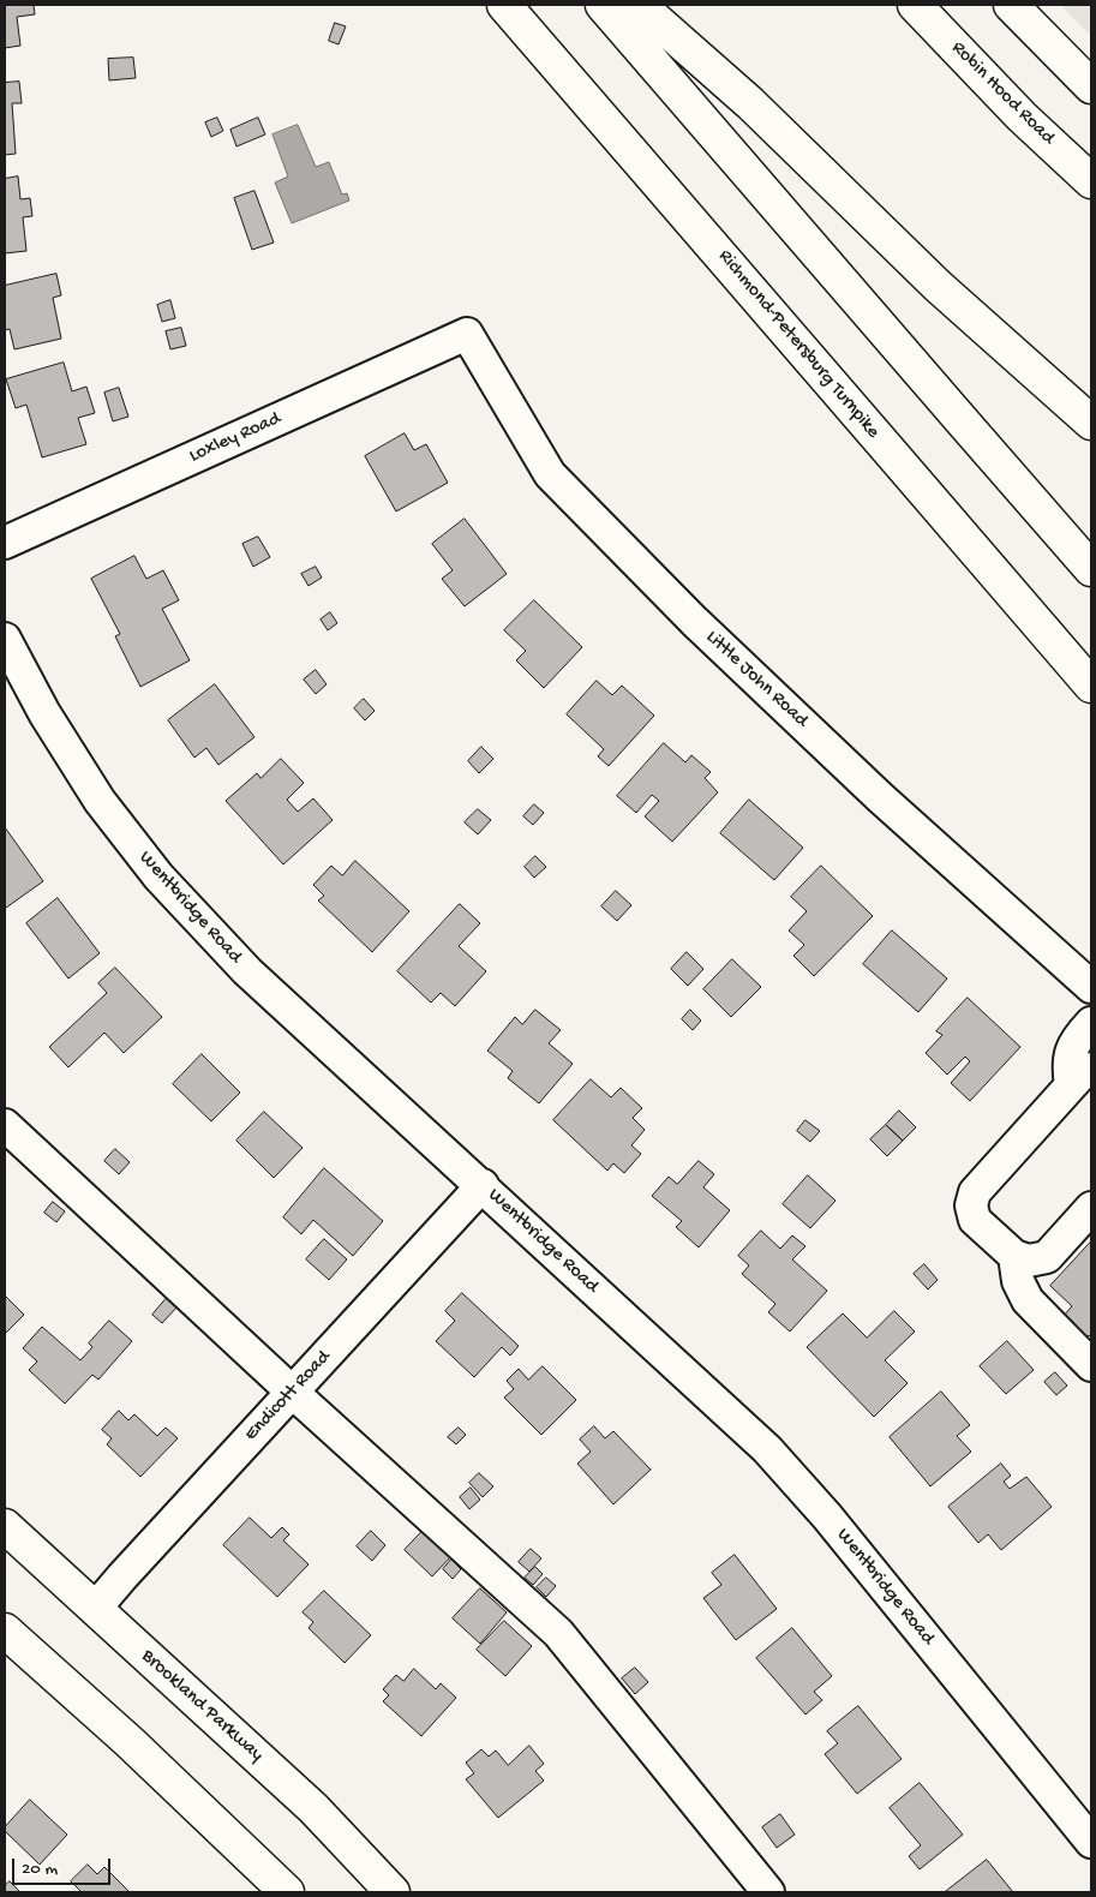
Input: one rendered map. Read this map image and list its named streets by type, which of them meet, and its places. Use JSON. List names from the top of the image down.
{
  "streets": {
    "main road": ["Robin Hood Road", "Richmond-Petersburg Turnpike", "Brookland Parkway"],
    "street": [
      "Loxley Road",
      "Little John Road",
      "Wentbridge Road",
      "Endicott Road"
    ]
  },
  "crossings": [
    ["Loxley Road", "Little John Road"],
    ["Wentbridge Road", "Endicott Road"],
    ["Endicott Road", "Brookland Parkway"]
  ],
  "scale_bar": "20 m"
}
